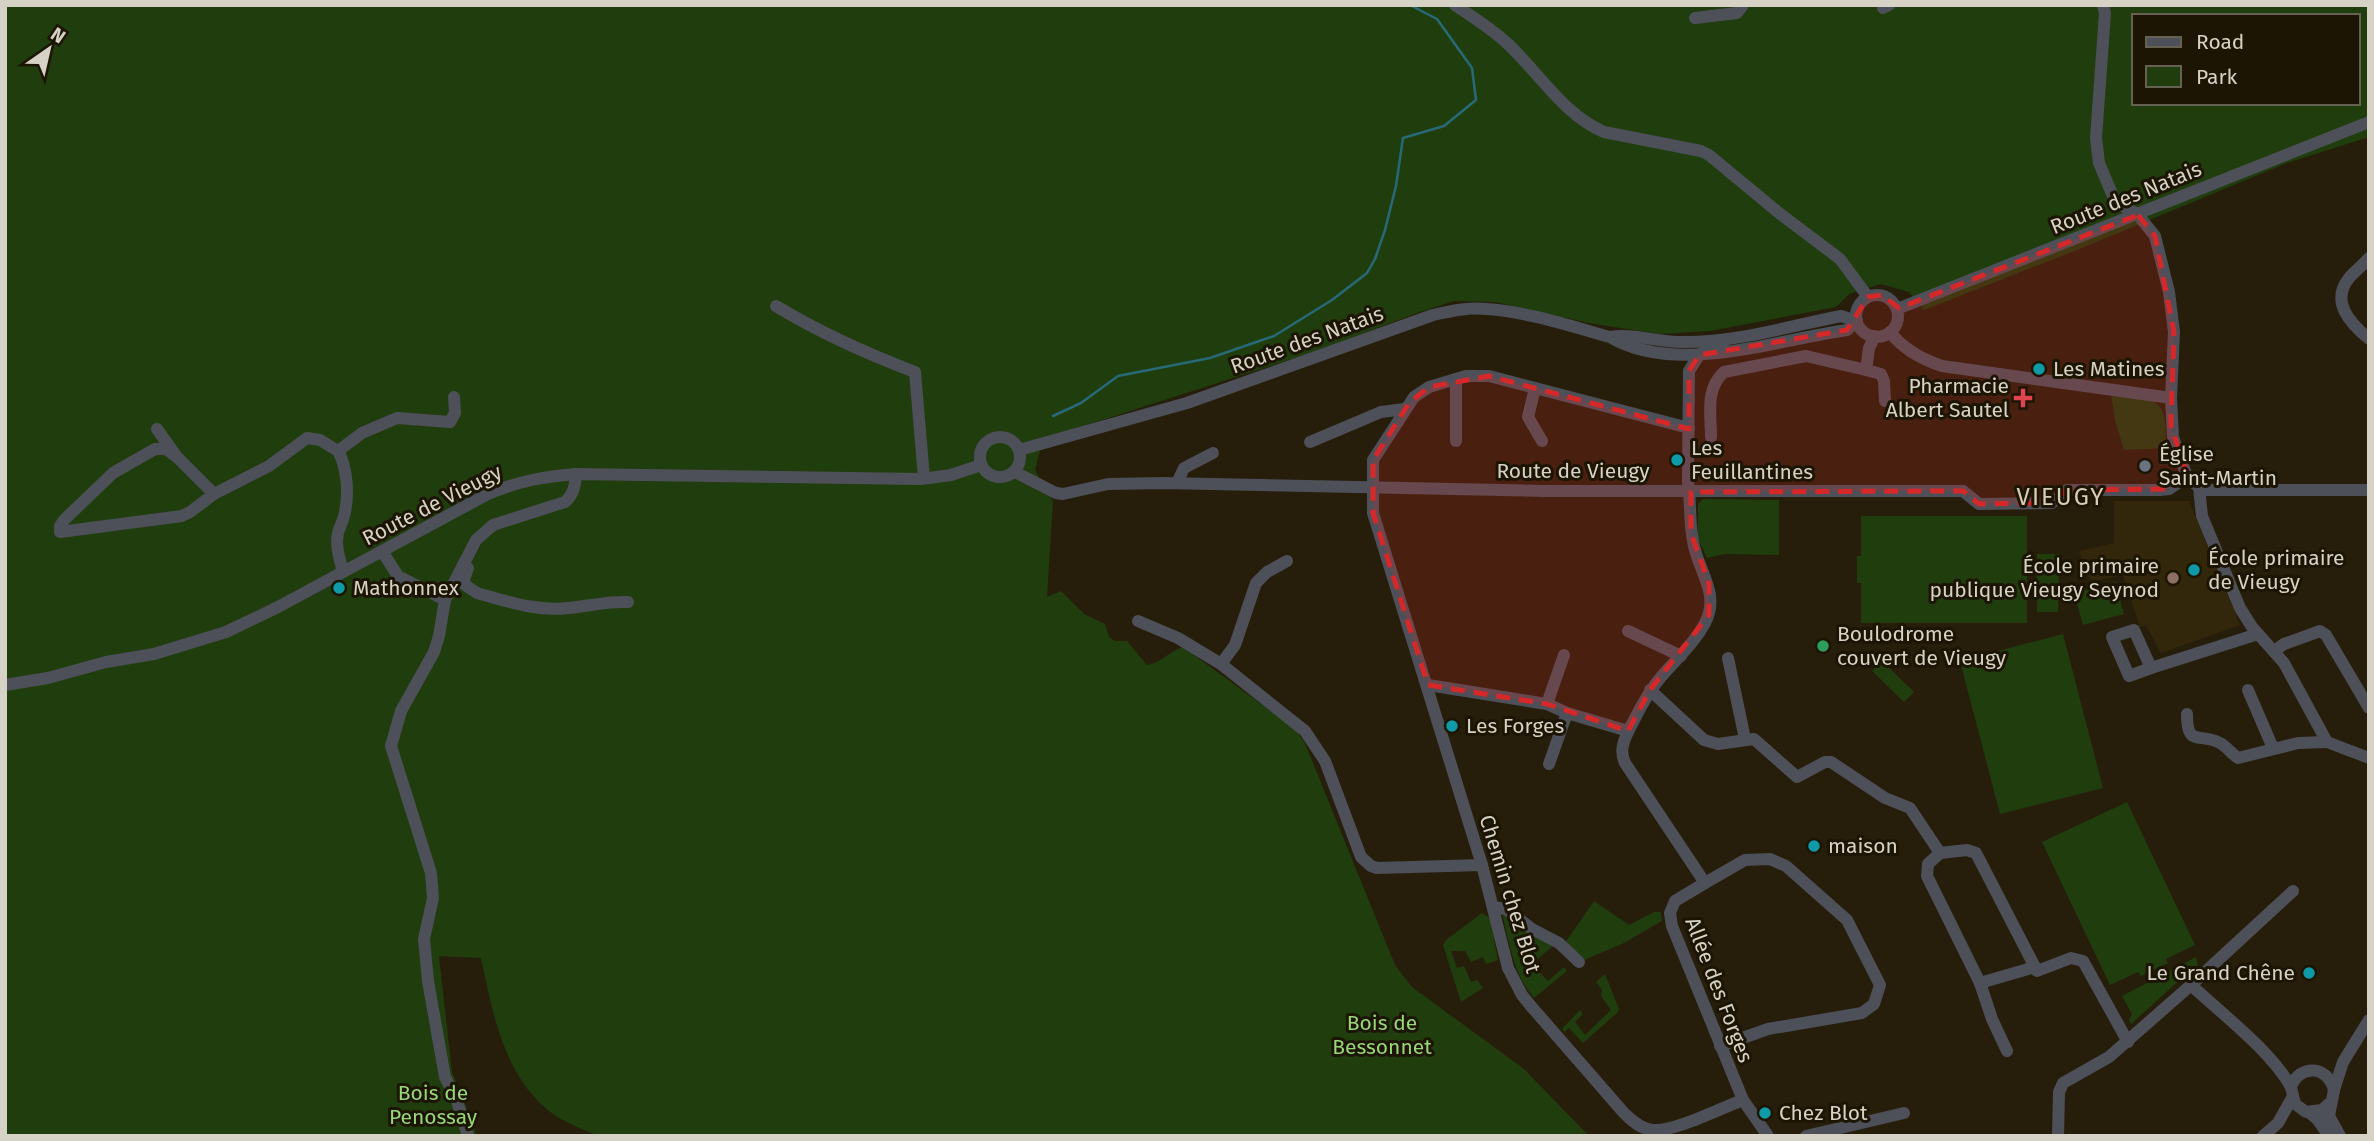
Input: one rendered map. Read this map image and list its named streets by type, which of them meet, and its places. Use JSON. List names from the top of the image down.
{
  "streets": {
    "street": [
      "Route des Natais",
      "Route de Vieugy",
      "Chemin chez Blot",
      "Allée des Forges"
    ]
  },
  "crossings": [
    ["Route des Natais", "Route de Vieugy"],
    ["Route des Natais", "Allée des Forges"],
    ["Route de Vieugy", "Chemin chez Blot"],
    ["Route de Vieugy", "Allée des Forges"],
    ["Chemin chez Blot", "Allée des Forges"]
  ],
  "districts": ["VIEUGY"],
  "parks": ["Bois de Bessonnet", "Bois de Penossay"],
  "places": {
    "other": [
      "Les Matines",
      "Les Feuillantines",
      "Église Saint-Martin",
      "École primaire de Vieugy",
      "École primaire publique Vieugy Seynod",
      "Mathonnex",
      "Boulodrome couvert de Vieugy",
      "Les Forges",
      "maison",
      "Le Grand Chêne",
      "Chez Blot"
    ],
    "health": ["Pharmacie Albert Sautel"]
  },
  "legend": ["Road", "Park"],
  "north": "top right"
}
